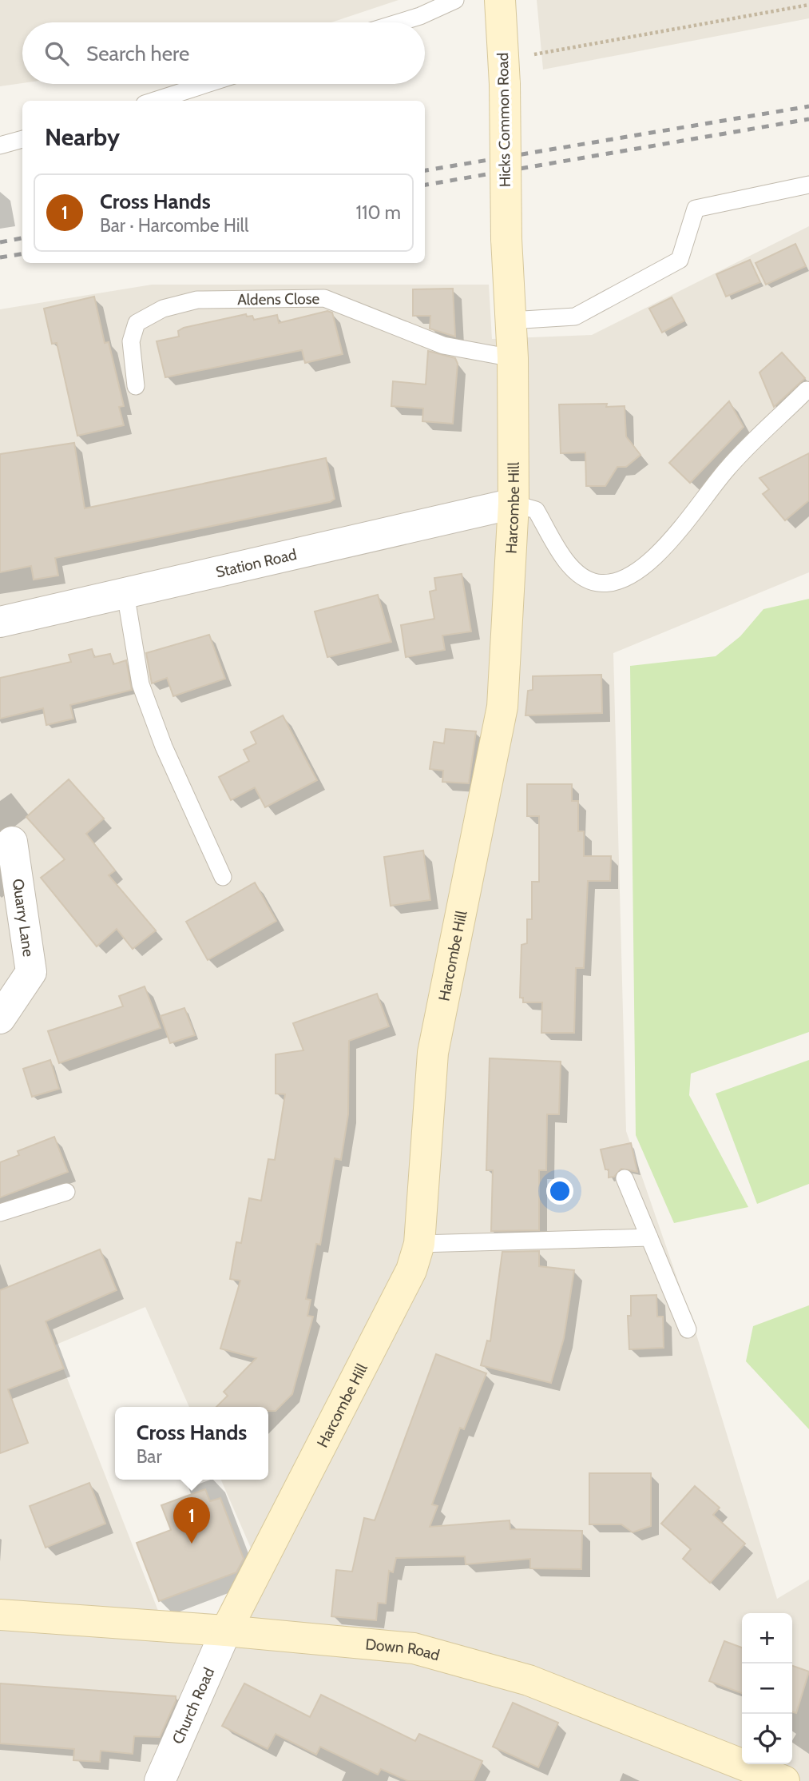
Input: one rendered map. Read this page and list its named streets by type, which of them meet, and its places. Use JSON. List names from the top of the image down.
{
  "streets": {
    "street": [
      "Hicks Common Road",
      "Harcombe Hill",
      "Station Road",
      "Quarry Lane",
      "Down Road",
      "Church Road"
    ],
    "lane": ["Aldens Close"]
  },
  "crossings": [
    ["Hicks Common Road", "Harcombe Hill"],
    ["Aldens Close", "Harcombe Hill"],
    ["Harcombe Hill", "Station Road"],
    ["Harcombe Hill", "Down Road"],
    ["Harcombe Hill", "Church Road"],
    ["Down Road", "Church Road"]
  ],
  "page": {
    "search": "Search here",
    "heading": "Nearby",
    "list": [
      {
        "mark": "1",
        "name": "Cross Hands",
        "note": "Bar · Harcombe Hill",
        "value": "110 m"
      }
    ],
    "popup": ["Cross Hands", "Bar"],
    "pins": "1",
    "map_buttons": ["+", "−"]
  }
}
